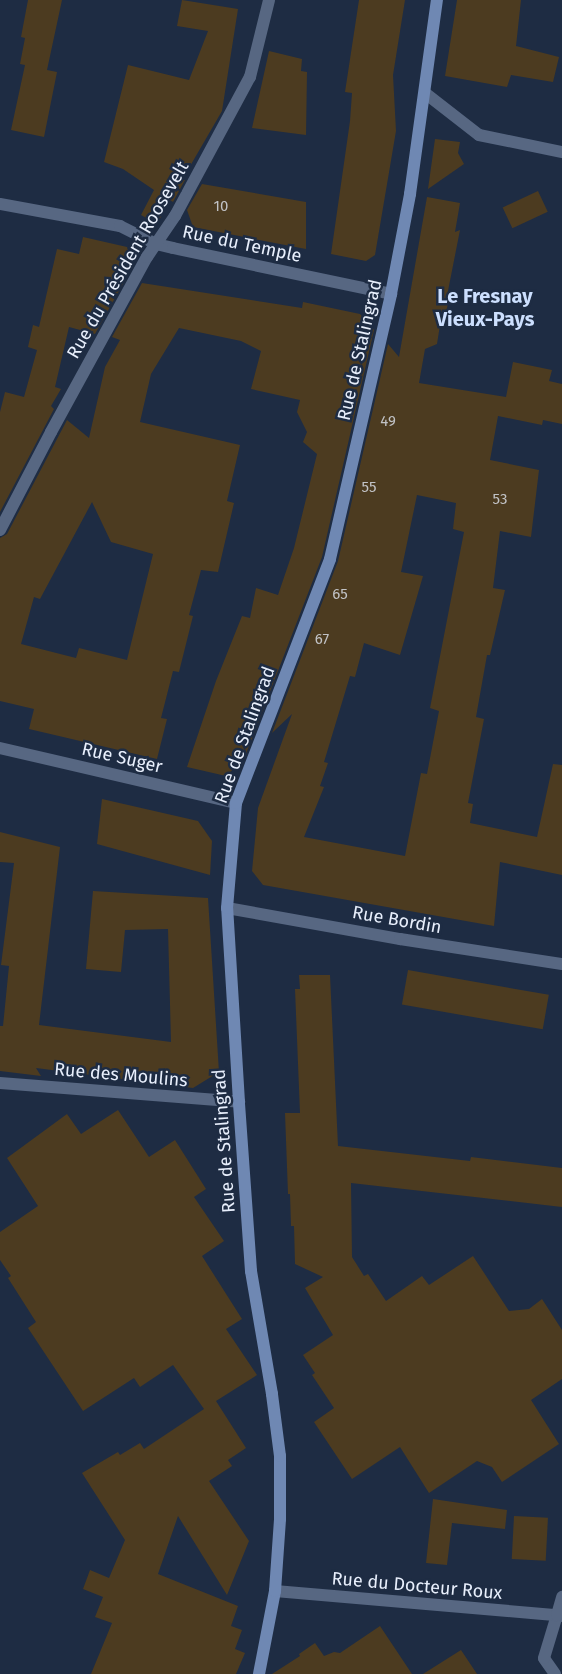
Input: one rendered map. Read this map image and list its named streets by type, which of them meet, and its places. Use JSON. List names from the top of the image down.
{
  "streets": {
    "main road": ["Rue de Stalingrad"],
    "street": [
      "Rue du Temple",
      "Rue du Président Roosevelt",
      "Rue Suger",
      "Rue Bordin",
      "Rue des Moulins",
      "Rue du Docteur Roux"
    ]
  },
  "crossings": [
    ["Rue du Temple", "Rue du Président Roosevelt"],
    ["Rue du Temple", "Rue de Stalingrad"],
    ["Rue de Stalingrad", "Rue Suger"],
    ["Rue de Stalingrad", "Rue Bordin"],
    ["Rue de Stalingrad", "Rue des Moulins"],
    ["Rue de Stalingrad", "Rue du Docteur Roux"]
  ],
  "districts": ["Le Fresnay Vieux-Pays"],
  "house_numbers": [
    "10",
    "49",
    "55",
    "53",
    "65",
    "67"
  ]
}
